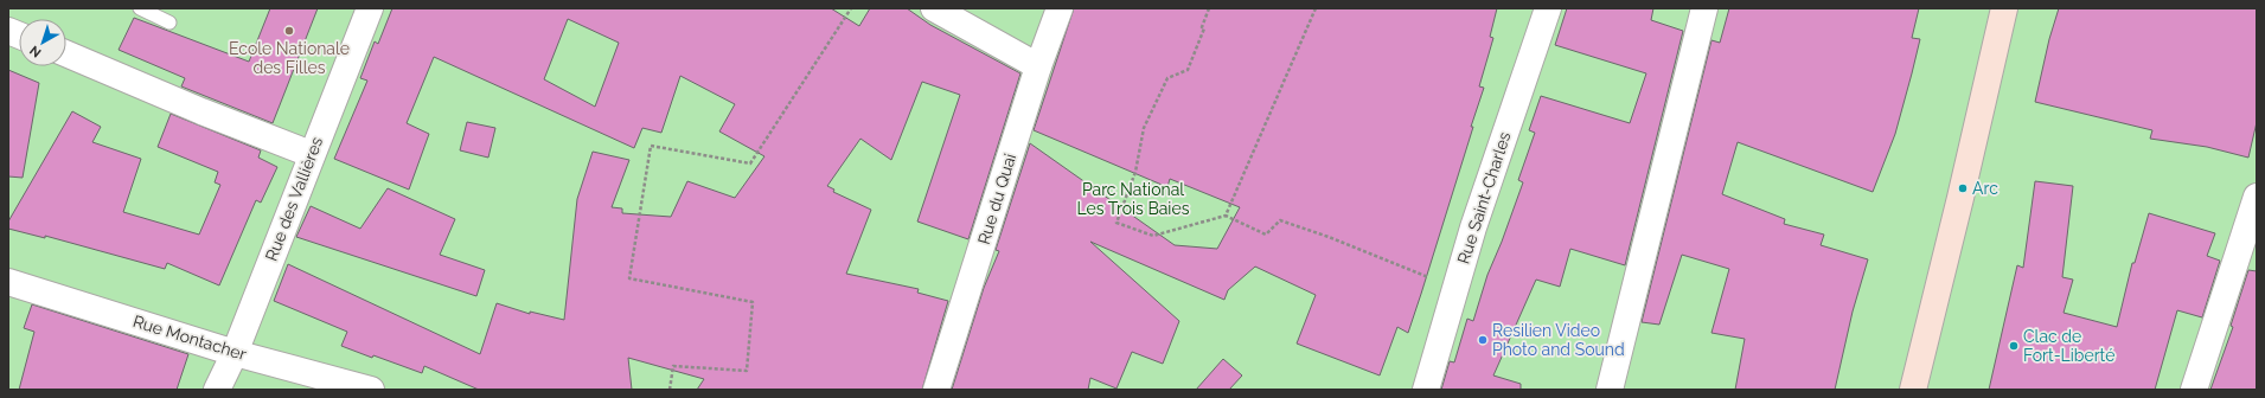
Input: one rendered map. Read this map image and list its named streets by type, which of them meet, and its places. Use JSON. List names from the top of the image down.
{
  "streets": {
    "street": [
      "Rue Saint-Charles",
      "Rue des Vallières",
      "Rue du Quai",
      "Rue Montacher"
    ]
  },
  "crossings": [
    ["Rue des Vallières", "Rue Montacher"]
  ],
  "parks": ["Parc National Les Trois Baies"],
  "places": [
    "Ecole Nationale des Filles",
    "Arc",
    "Resilien Video Photo and Sound",
    "Clac de Fort-Liberté"
  ],
  "north": "bottom left"
}
